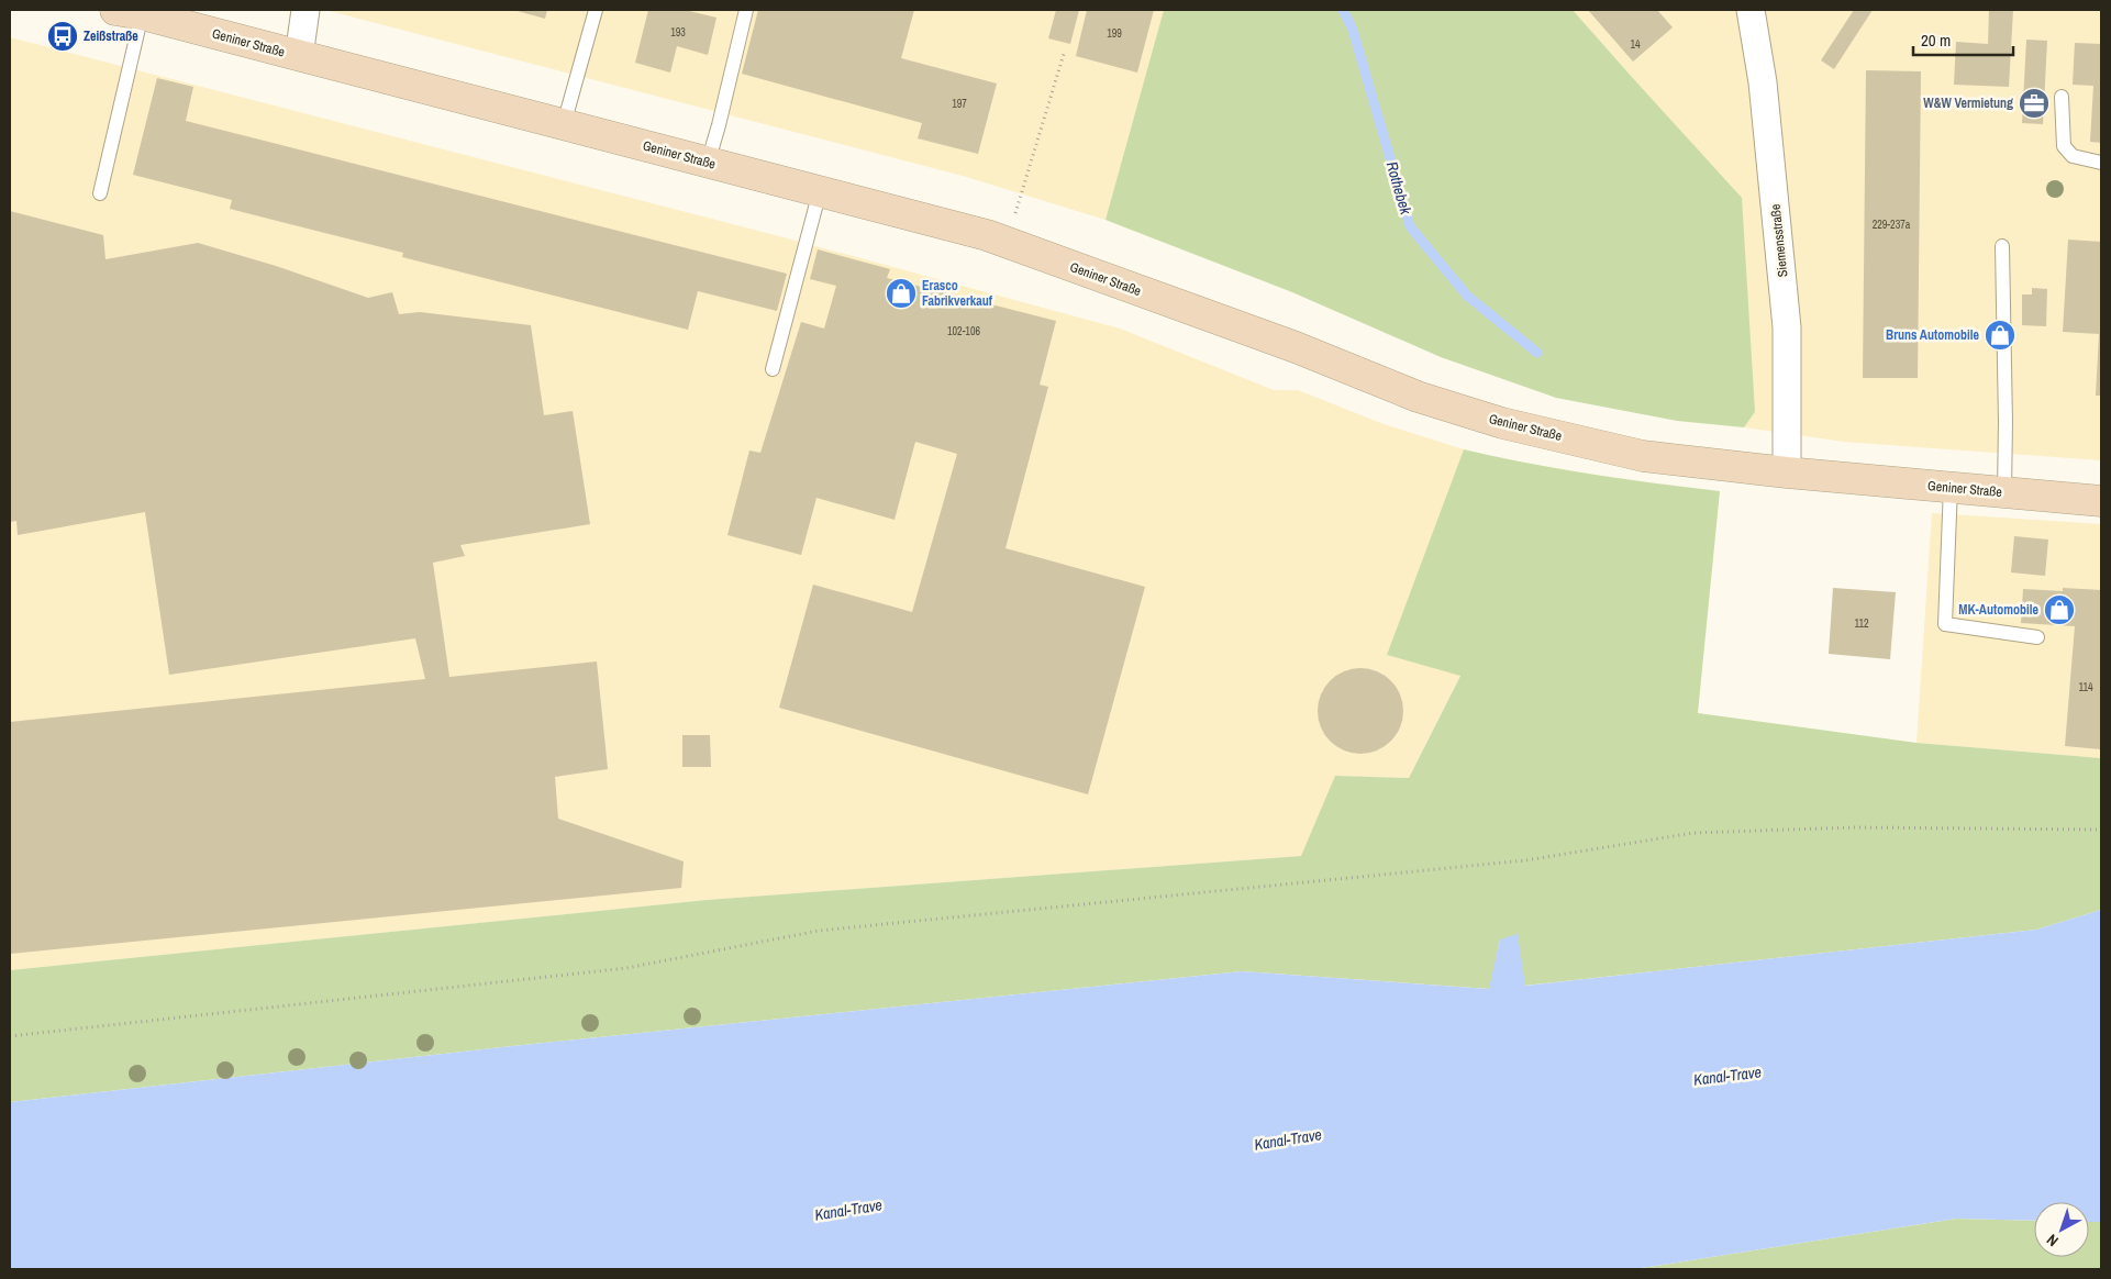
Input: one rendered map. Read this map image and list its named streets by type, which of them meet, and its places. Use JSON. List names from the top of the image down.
{
  "streets": {
    "main road": ["Geniner Straße"],
    "street": ["Siemensstraße"]
  },
  "crossings": [
    ["Geniner Straße", "Siemensstraße"]
  ],
  "water": ["Rothebek", "Kanal-Trave"],
  "places": {
    "bus stop": ["Zeißstraße"],
    "office": ["W&W Vermietung"],
    "shop": ["Erasco Fabrikverkauf", "Bruns Automobile", "MK-Automobile"]
  },
  "house_numbers": [
    "193",
    "199",
    "14",
    "197",
    "229-237a",
    "102-106",
    "112",
    "114"
  ],
  "scale_bar": "20 m",
  "north": "bottom left"
}
